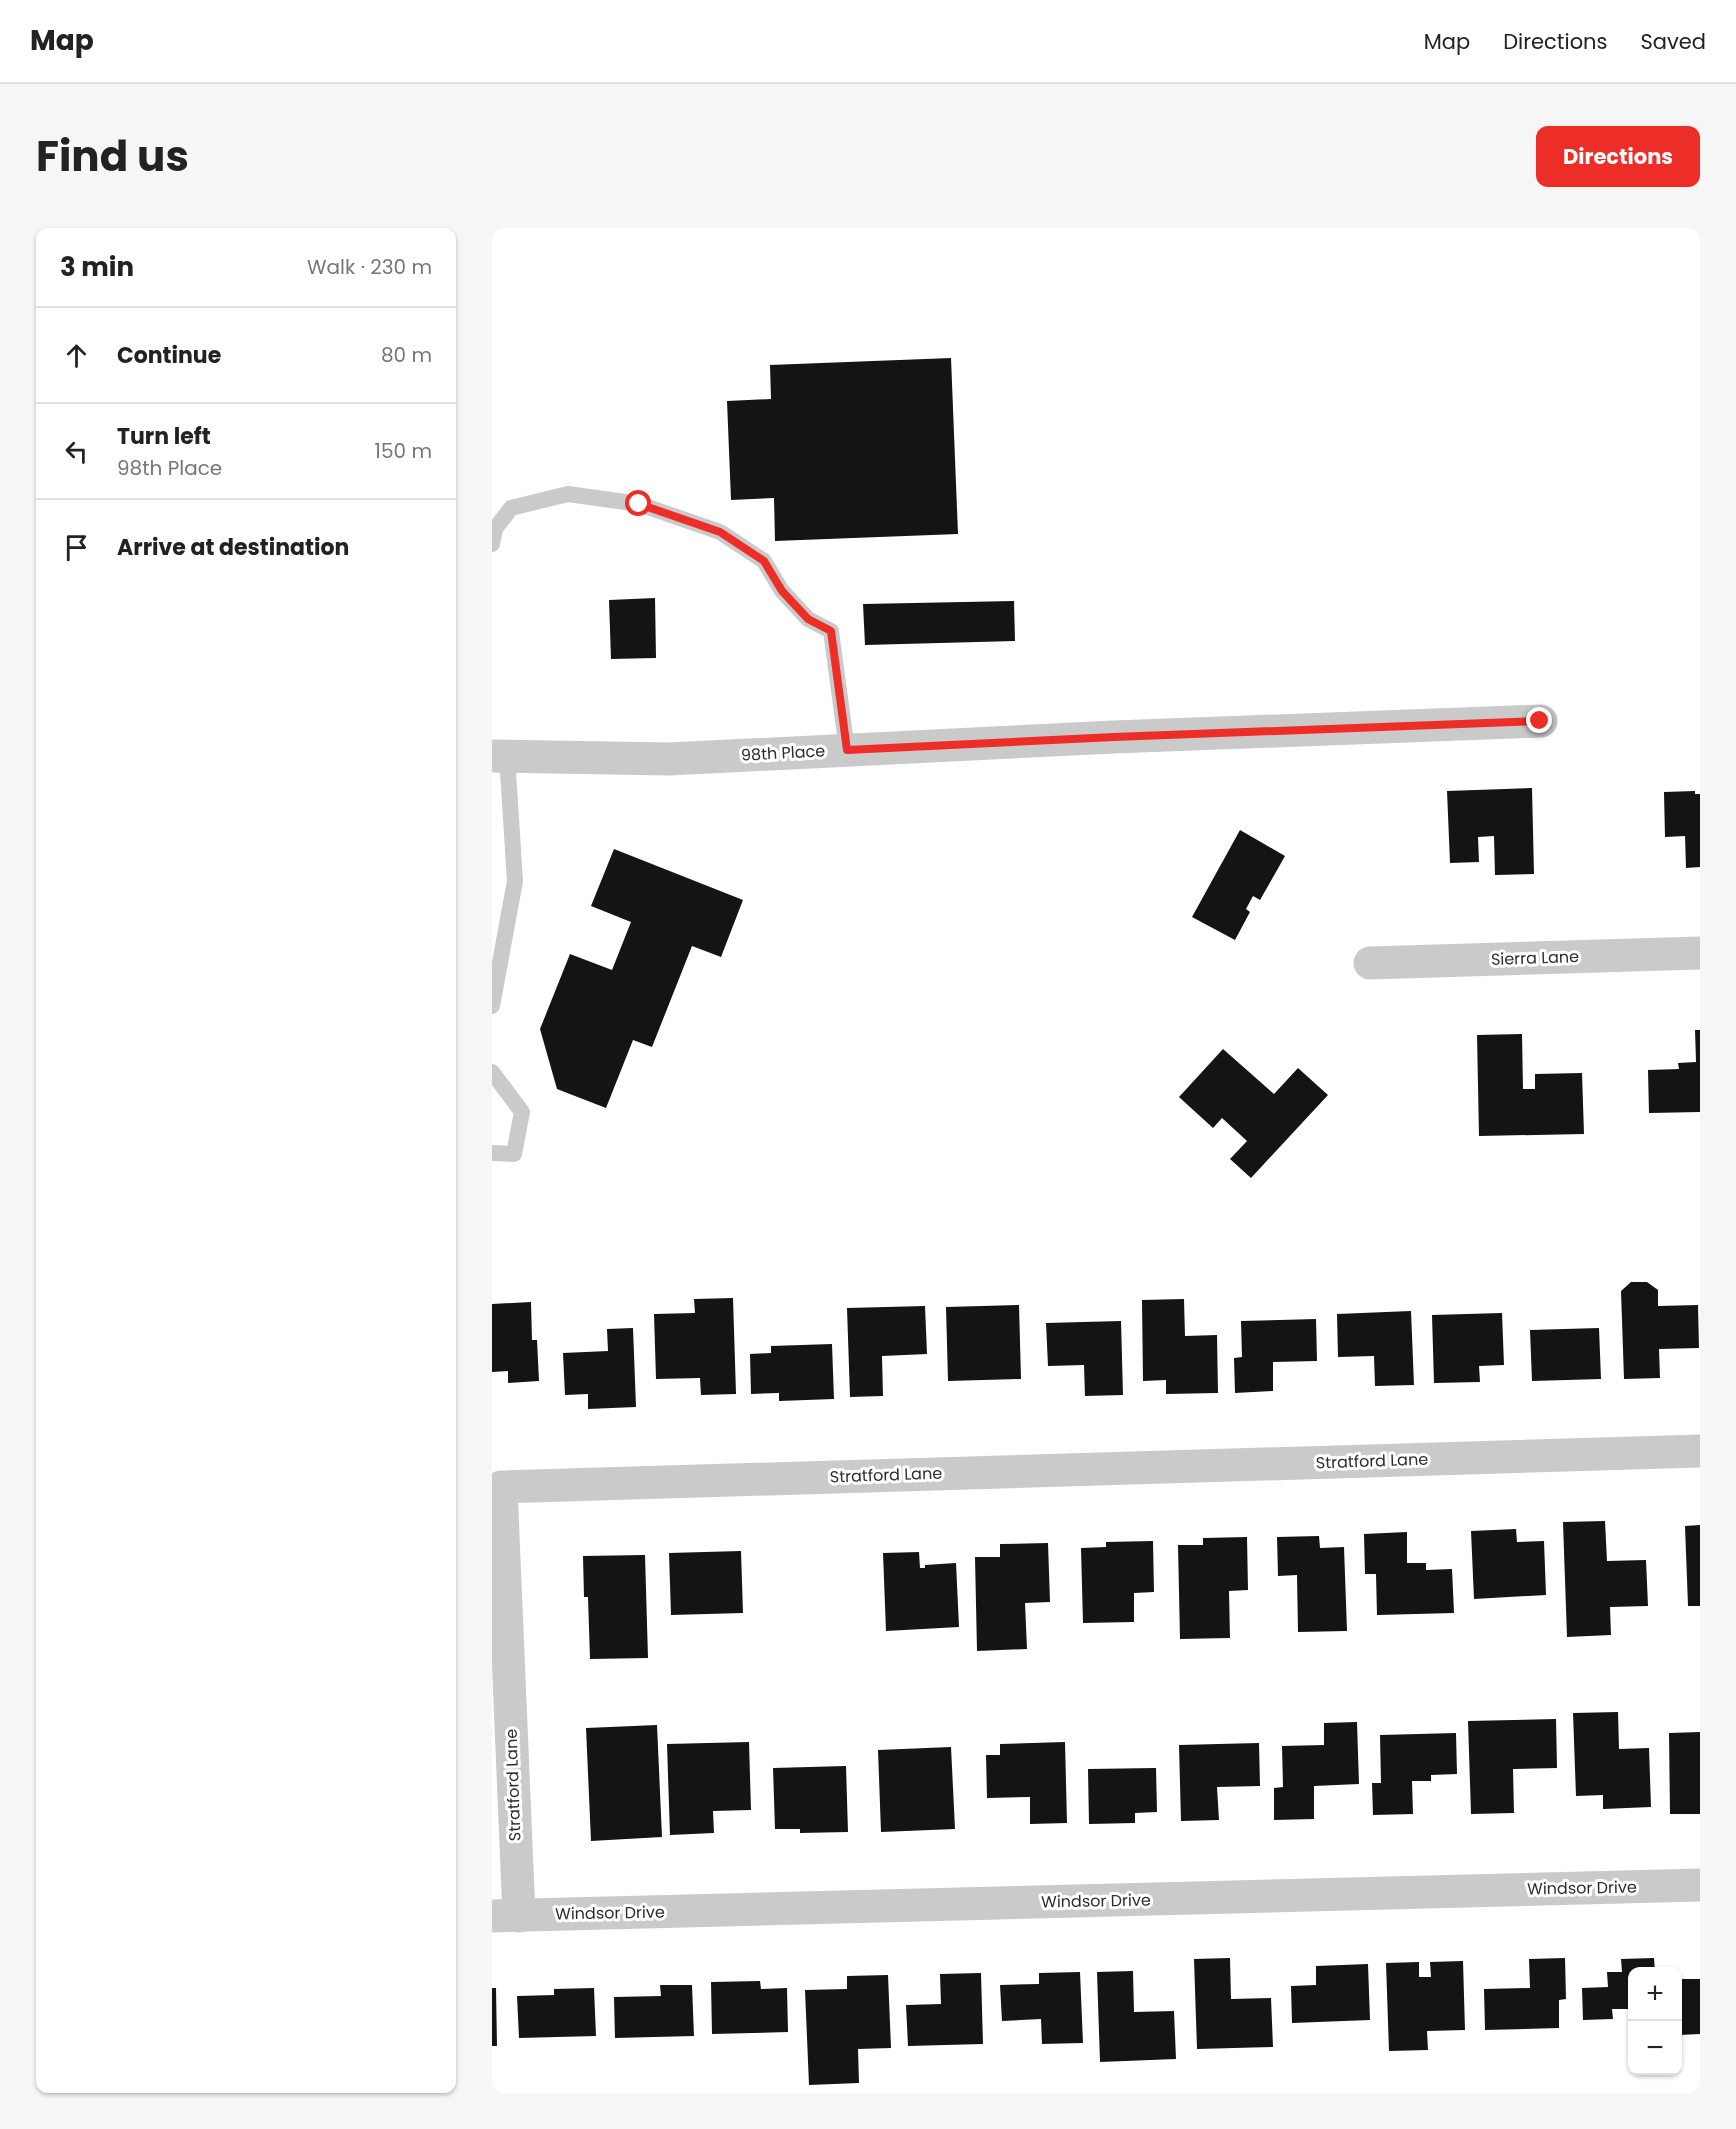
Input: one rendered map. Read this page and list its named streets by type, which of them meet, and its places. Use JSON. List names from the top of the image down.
{
  "streets": {
    "street": [
      "98th Place",
      "Sierra Lane",
      "Stratford Lane",
      "Windsor Drive"
    ]
  },
  "crossings": [
    ["Stratford Lane", "Windsor Drive"]
  ],
  "page": {
    "header": "Map",
    "nav": ["Map", "Directions", "Saved"],
    "title": "Find us",
    "buttons": "Directions",
    "heading": ["3 min", "Walk · 230 m"],
    "list": [
      ["Continue", "80 m"],
      ["Turn left", "98th Place", "150 m"],
      "Arrive at destination"
    ],
    "map_buttons": ["+", "−"]
  }
}
